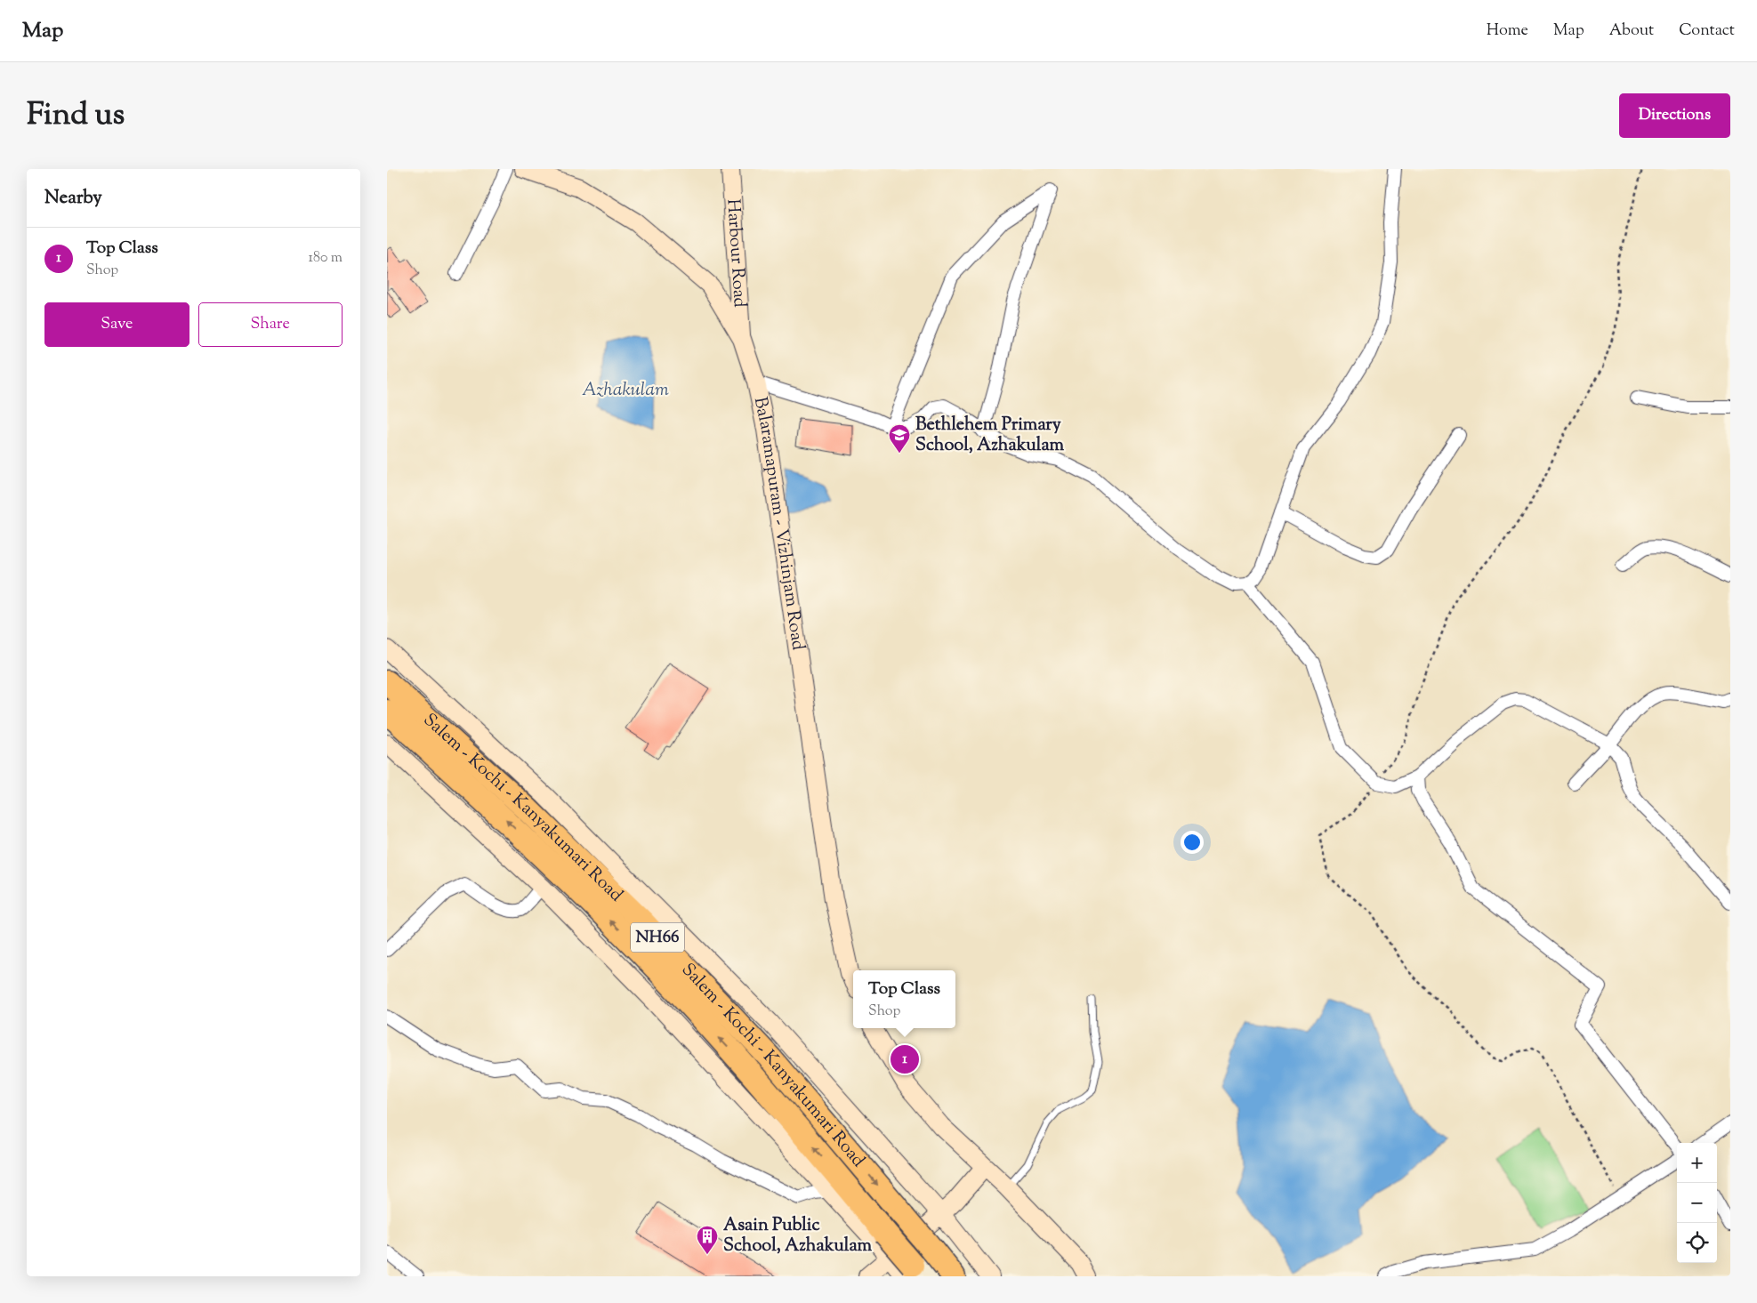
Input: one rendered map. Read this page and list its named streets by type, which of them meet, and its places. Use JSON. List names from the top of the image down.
{
  "streets": {
    "highway": ["Salem - Kochi - Kanyakumari Road", "NH66"],
    "street": ["Harbour Road", "Balaramapuram - Vizhinjam Road"]
  },
  "crossings": [
    ["Harbour Road", "Balaramapuram - Vizhinjam Road"]
  ],
  "water": ["Azhakulam"],
  "places": {
    "school or university": ["Bethlehem Primary School, Azhakulam"],
    "building": ["Asain Public School, Azhakulam"]
  },
  "page": {
    "header": "Map",
    "nav": [
      "Home",
      "Map",
      "About",
      "Contact"
    ],
    "title": "Find us",
    "buttons": [
      "Directions",
      ["Save", "Share"]
    ],
    "heading": "Nearby",
    "list": [
      {
        "mark": "1",
        "name": "Top Class",
        "note": "Shop",
        "value": "180 m"
      }
    ],
    "popup": ["Top Class", "Shop"],
    "pins": "1",
    "map_buttons": ["+", "−"]
  }
}
